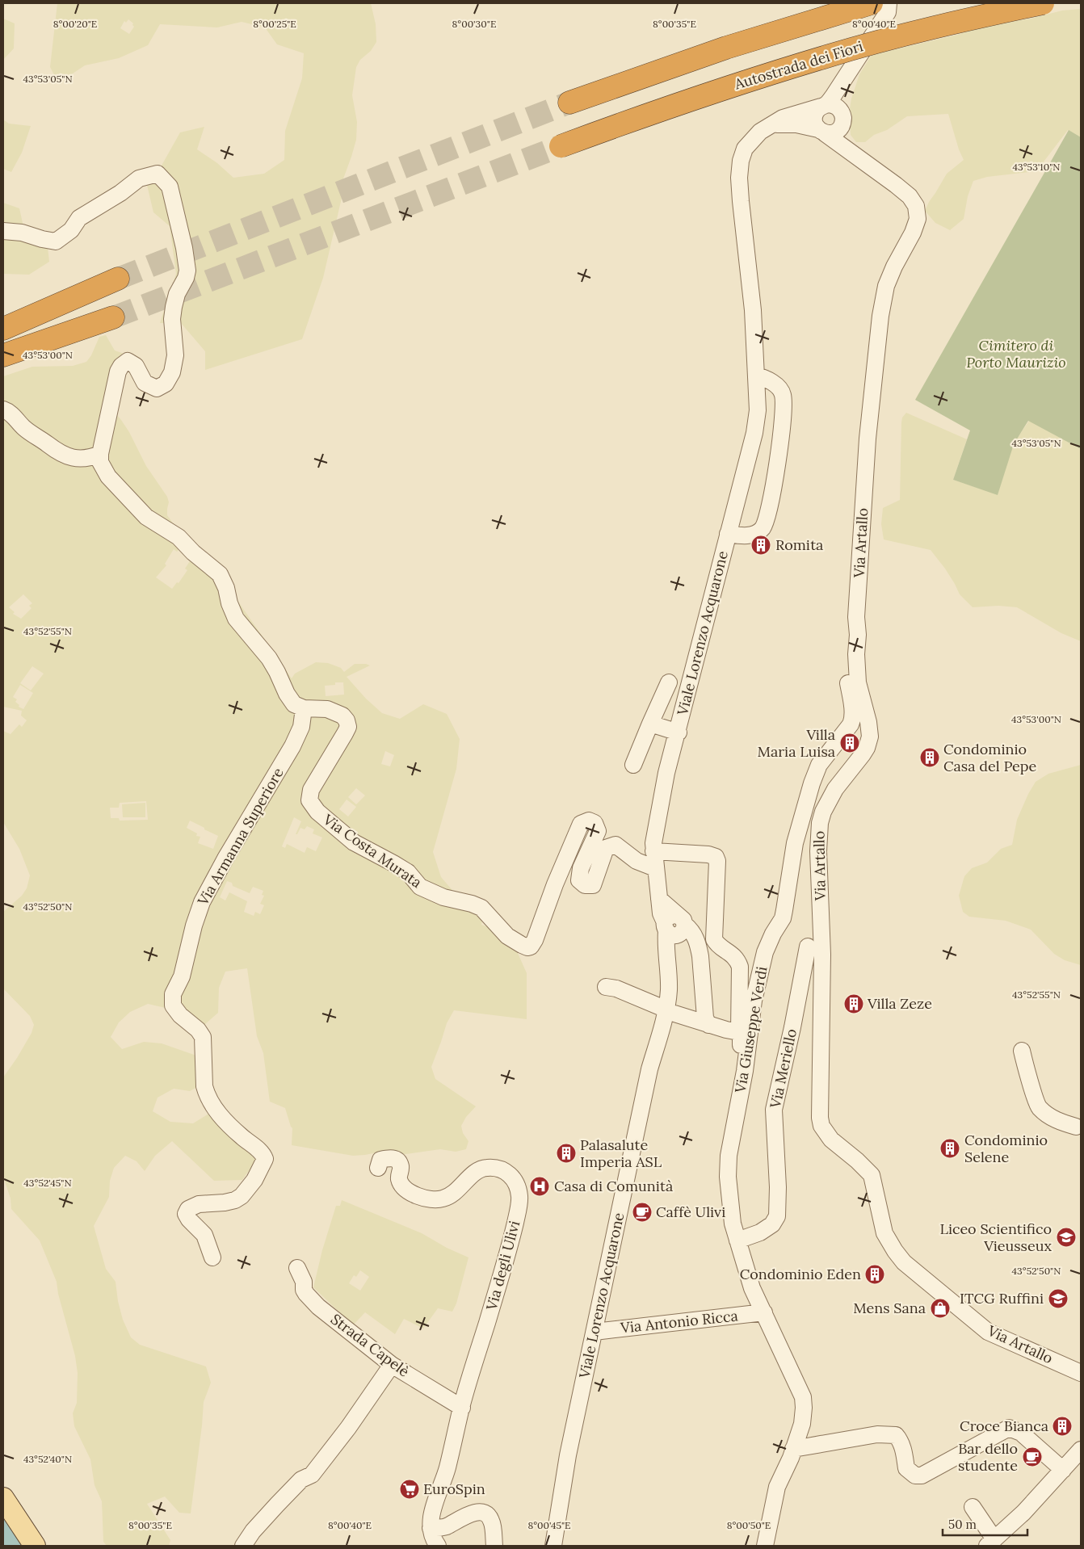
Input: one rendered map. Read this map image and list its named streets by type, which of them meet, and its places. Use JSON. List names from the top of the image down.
{
  "streets": {
    "highway": ["Autostrada dei Fiori"],
    "street": [
      "Via Artallo",
      "Viale Lorenzo Acquarone",
      "Via Armanna Superiore",
      "Via Costa Murata",
      "Via Giuseppe Verdi",
      "Via Meriello",
      "Via degli Ulivi",
      "Via Antonio Ricca",
      "Strada Capelè"
    ]
  },
  "crossings": [
    ["Via Artallo", "Viale Lorenzo Acquarone"],
    ["Via Artallo", "Via Giuseppe Verdi"],
    ["Viale Lorenzo Acquarone", "Via Costa Murata"],
    ["Viale Lorenzo Acquarone", "Via Antonio Ricca"],
    ["Via Armanna Superiore", "Via Costa Murata"],
    ["Via Giuseppe Verdi", "Via Meriello"],
    ["Via Giuseppe Verdi", "Via Antonio Ricca"],
    ["Via degli Ulivi", "Strada Capelè"]
  ],
  "parks": ["Cimitero di Porto Maurizio"],
  "places": {
    "building": [
      "Romita",
      "Villa Maria Luisa",
      "Condominio Casa del Pepe",
      "Villa Zeze",
      "Condominio Selene",
      "Palasalute Imperia ASL",
      "Condominio Eden",
      "Croce Bianca"
    ],
    "hospital": ["Casa di Comunità"],
    "cafe": ["Caffè Ulivi", "Bar dello studente"],
    "school or university": ["Liceo Scientifico Vieusseux", "ITCG Ruffini"],
    "shop": ["Mens Sana"],
    "supermarket": ["EuroSpin"]
  },
  "scale_bar": "50 m",
  "coordinates": [
    "8°00'30\"E",
    "8°00'35\"E",
    "8°00'40\"E",
    "8°00'20\"E",
    "8°00'25\"E",
    "43°53'05\"N",
    "43°53'10\"N",
    "43°53'00\"N",
    "43°52'55\"N",
    "43°52'50\"N",
    "43°52'45\"N",
    "43°52'40\"N",
    "8°00'45\"E",
    "8°00'50\"E"
  ]
}
